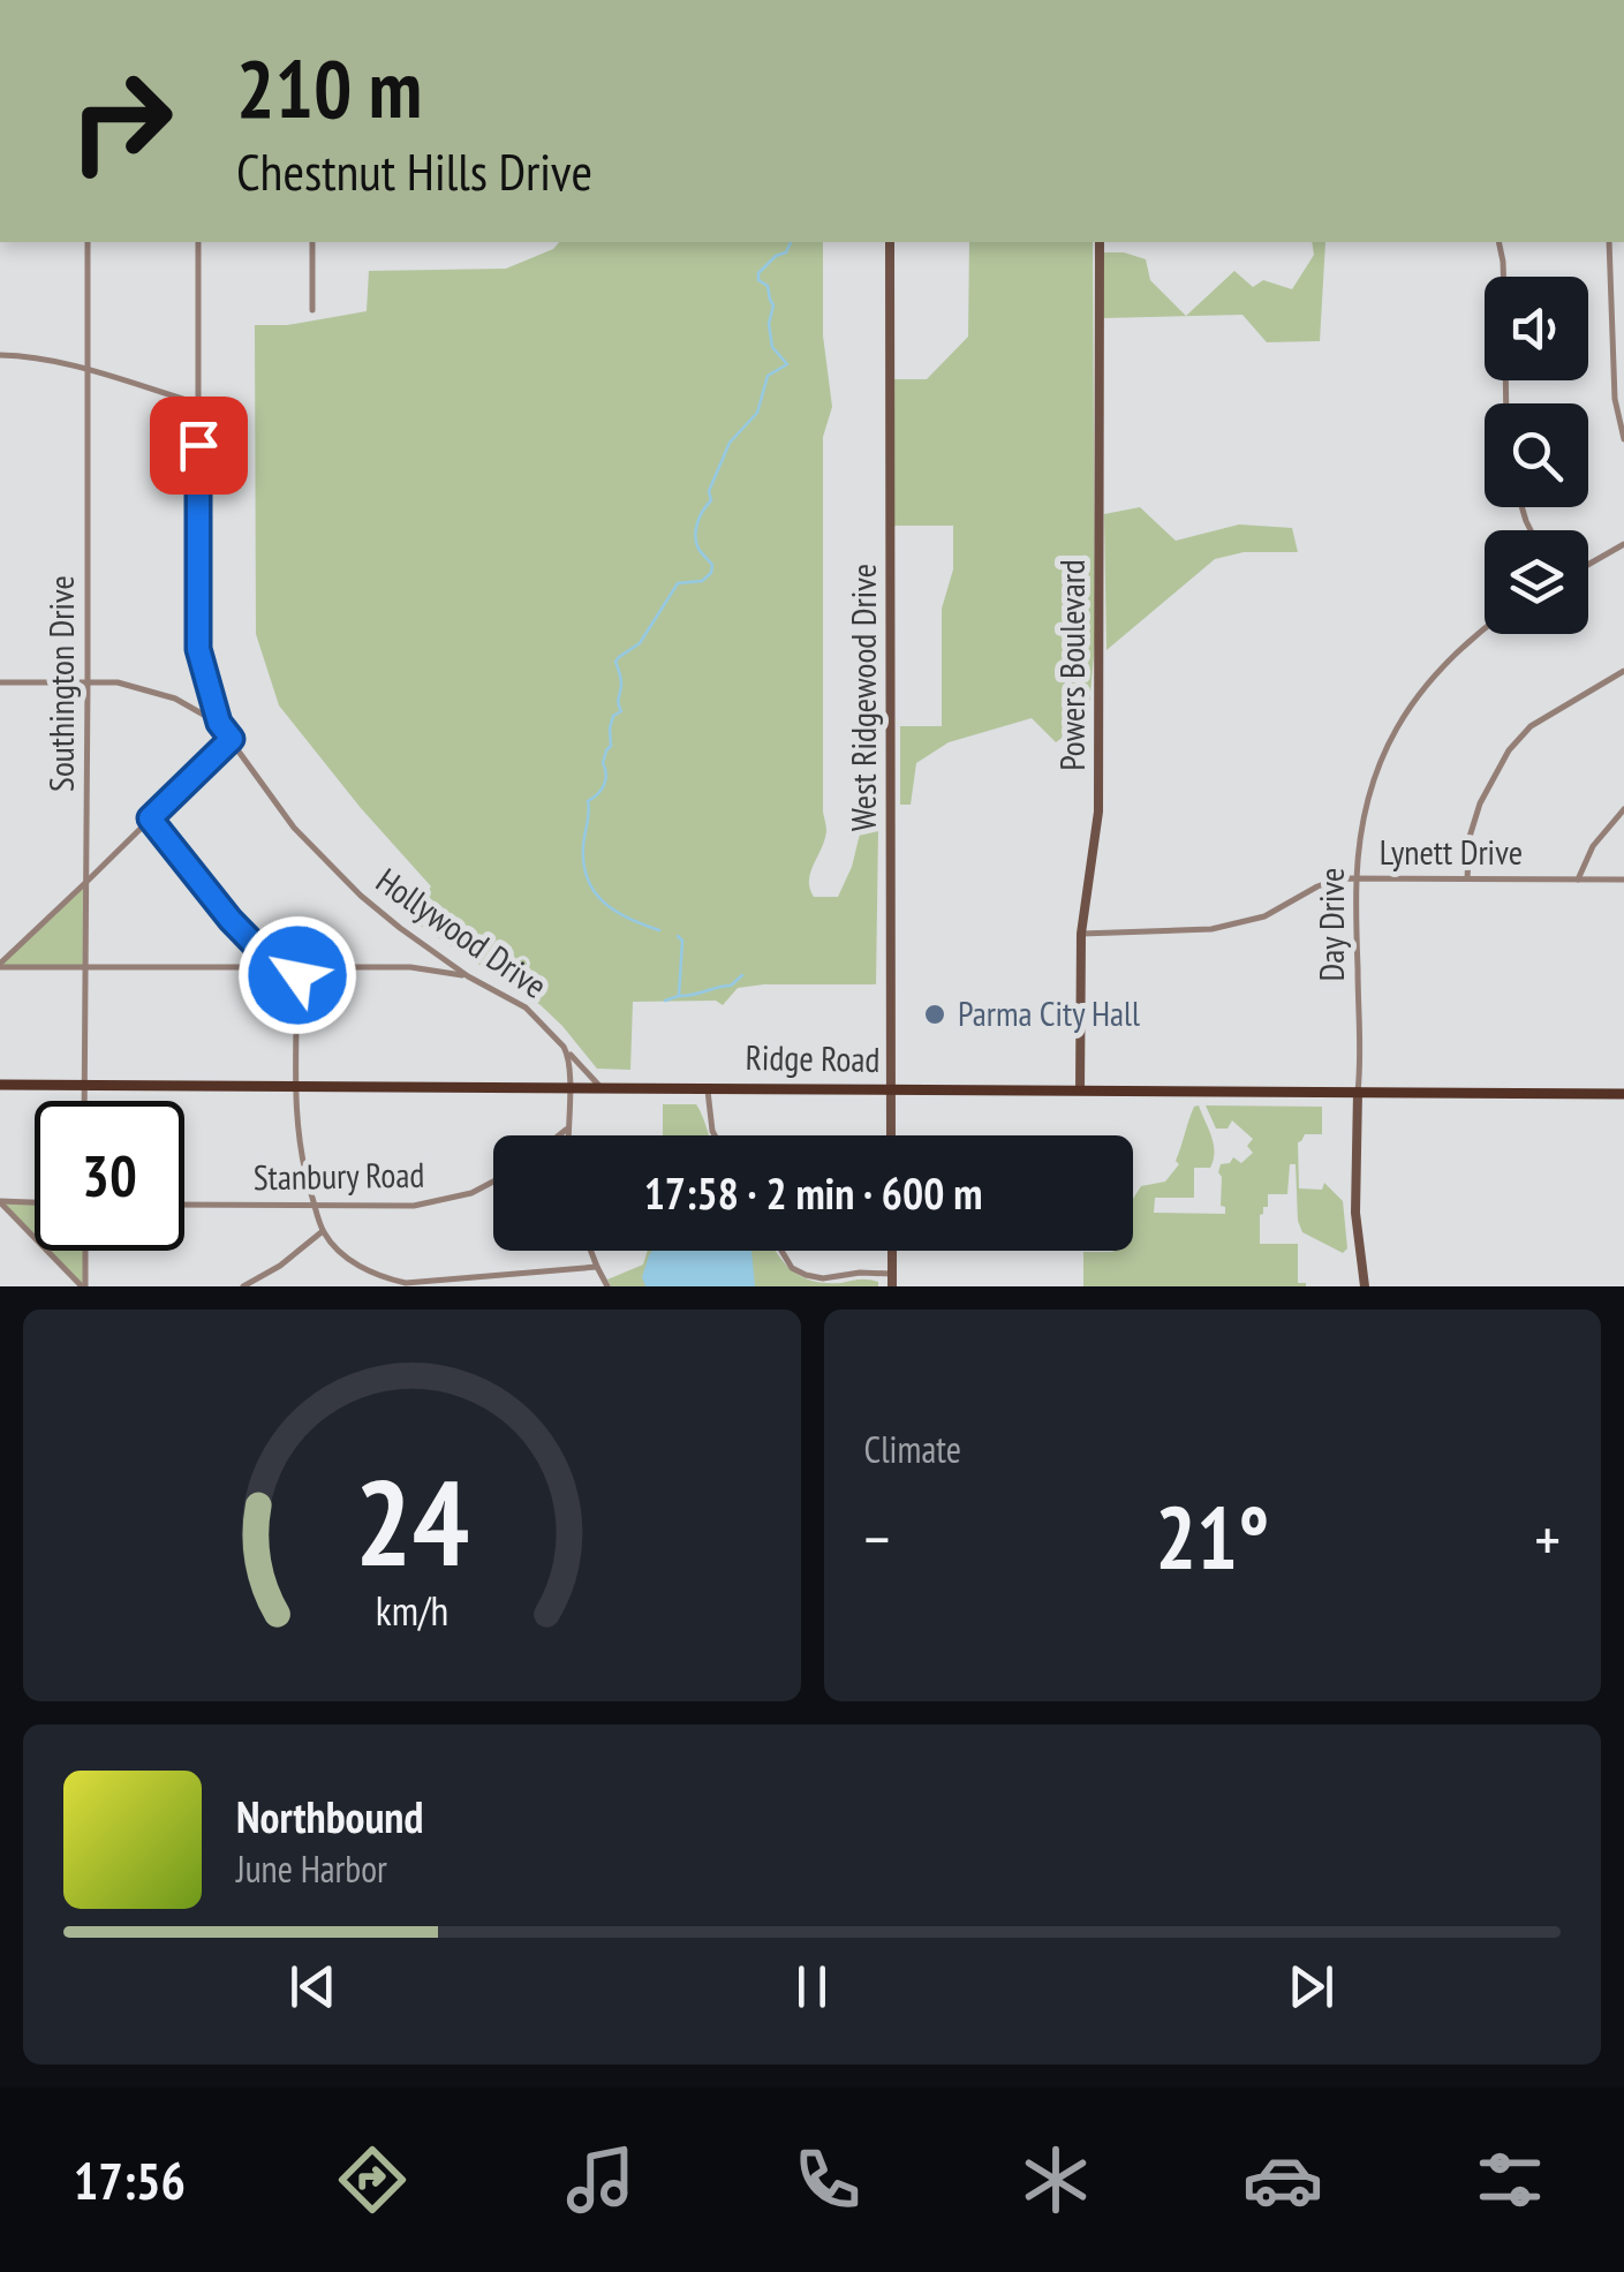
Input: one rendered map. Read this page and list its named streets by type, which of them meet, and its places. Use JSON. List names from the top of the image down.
{
  "streets": {
    "main road": ["Ridge Road"],
    "street": [
      "Powers Boulevard",
      "Southington Drive",
      "West Ridgewood Drive",
      "Lynett Drive",
      "Day Drive",
      "Hollywood Drive",
      "Stanbury Road"
    ]
  },
  "crossings": [
    ["Powers Boulevard", "Lynett Drive"],
    ["Powers Boulevard", "Ridge Road"],
    ["Southington Drive", "Ridge Road"],
    ["West Ridgewood Drive", "Ridge Road"],
    ["Lynett Drive", "Day Drive"],
    ["Day Drive", "Ridge Road"],
    ["Hollywood Drive", "Ridge Road"]
  ],
  "places": ["Parma City Hall"],
  "page": {
    "turn": ["210 m", "Chestnut Hills Drive"],
    "limit": "30",
    "trip": "17:58 · 2 min · 600 m",
    "tile": "Climate",
    "heat": ["−", "21°", "+"],
    "song": ["Northbound", "June Harbor"],
    "tabs": "17:56",
    "gauge": ["24", "km/h"]
  }
}
